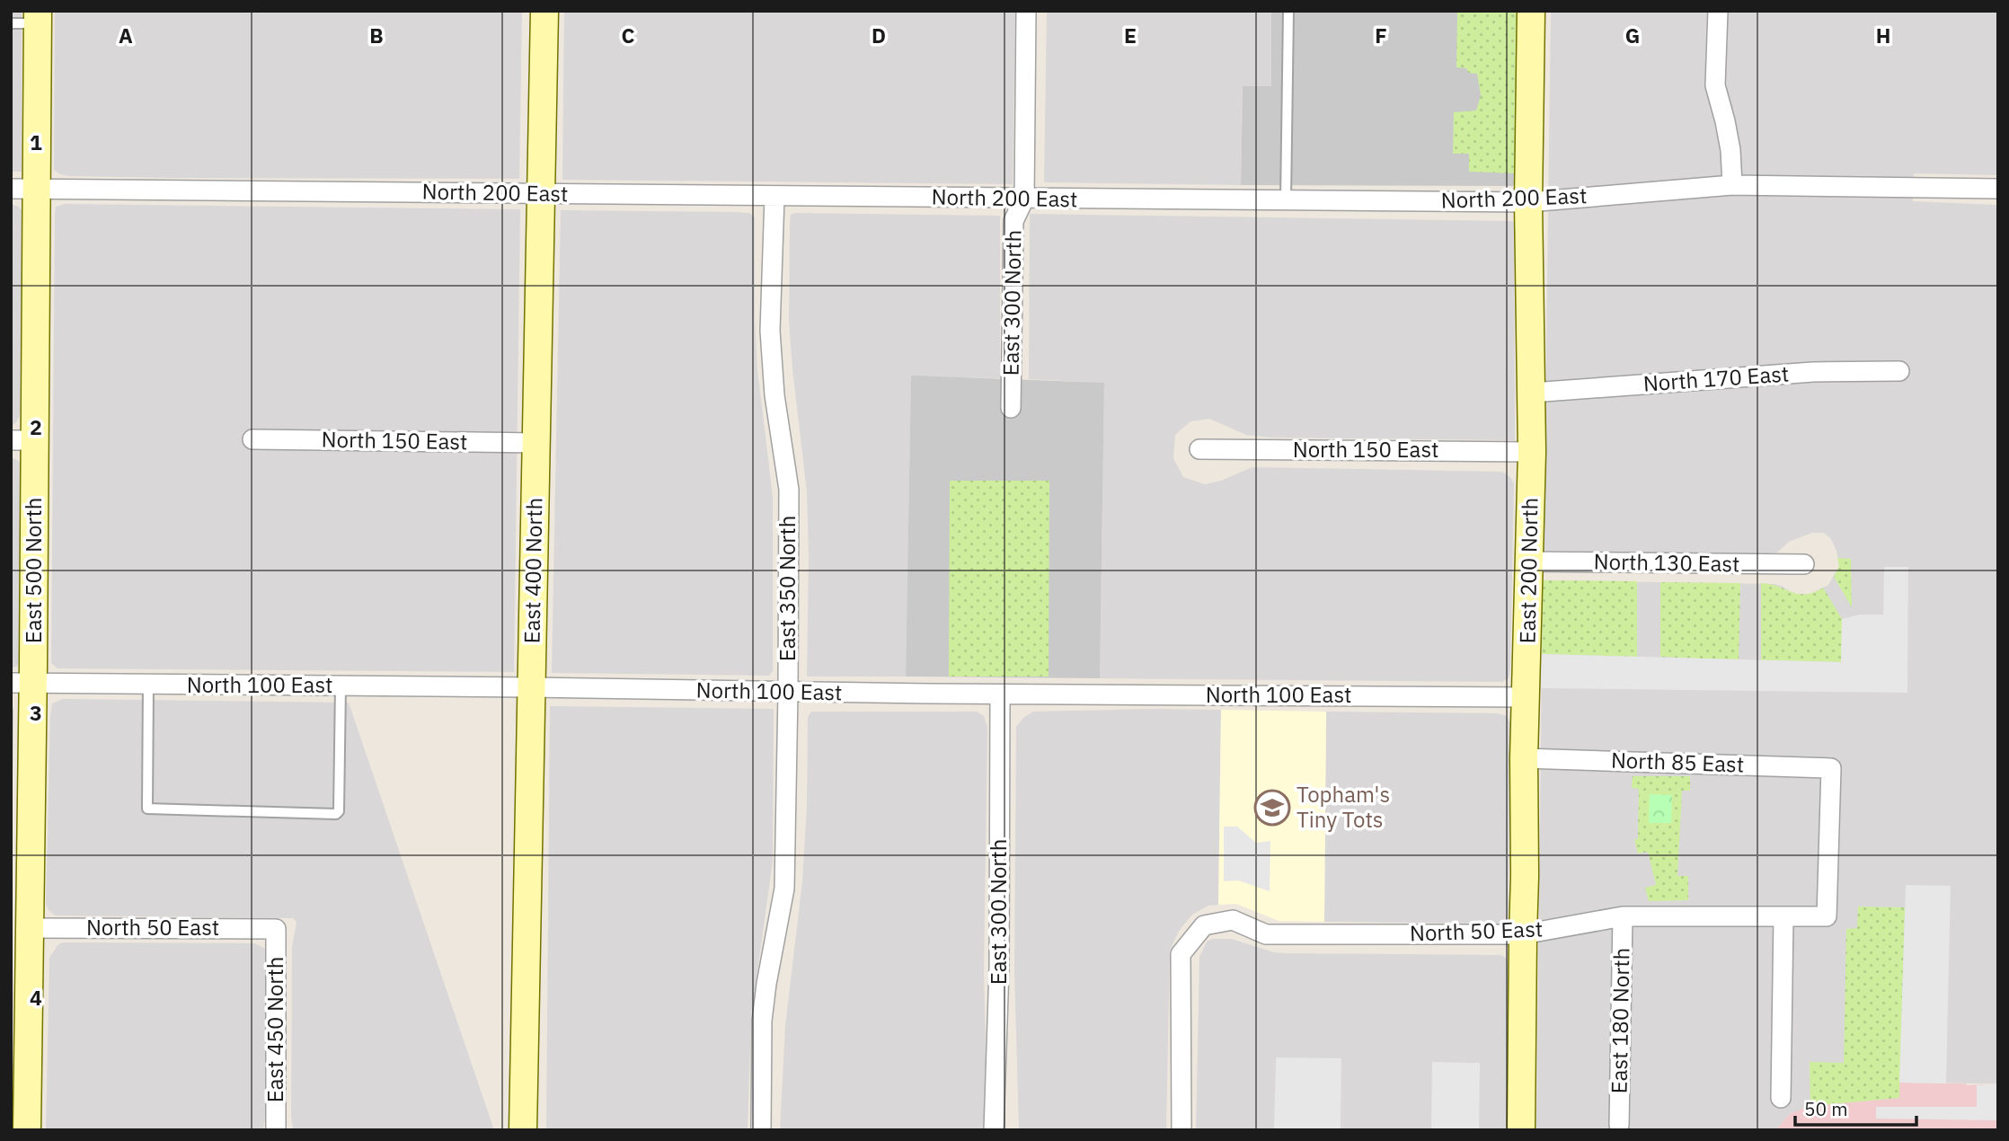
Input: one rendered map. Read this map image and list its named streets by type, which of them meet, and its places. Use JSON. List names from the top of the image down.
{
  "streets": {
    "street": [
      "North 200 East",
      "East 300 North",
      "North 170 East",
      "North 150 East",
      "North 130 East",
      "East 500 North",
      "East 400 North",
      "East 200 North",
      "East 350 North",
      "North 100 East",
      "North 85 East",
      "North 50 East",
      "East 180 North",
      "East 450 North"
    ]
  },
  "crossings": [
    ["North 200 East", "East 300 North"],
    ["North 200 East", "East 500 North"],
    ["North 200 East", "East 400 North"],
    ["North 200 East", "East 200 North"],
    ["North 200 East", "East 350 North"],
    ["East 300 North", "North 100 East"],
    ["North 170 East", "East 200 North"],
    ["North 150 East", "East 400 North"],
    ["North 150 East", "East 200 North"],
    ["North 130 East", "East 200 North"],
    ["East 500 North", "North 100 East"],
    ["East 500 North", "North 50 East"],
    ["East 400 North", "North 100 East"],
    ["East 200 North", "North 100 East"],
    ["East 200 North", "North 85 East"],
    ["East 200 North", "North 50 East"],
    ["East 350 North", "North 100 East"],
    ["North 85 East", "North 50 East"],
    ["North 50 East", "East 180 North"],
    ["North 50 East", "East 450 North"]
  ],
  "places": {
    "school or university": ["Topham's Tiny Tots"]
  },
  "scale_bar": "50 m",
  "grid": {
    "columns": [
      "A",
      "B",
      "C",
      "D",
      "E",
      "F",
      "G",
      "H"
    ],
    "rows": [
      "1",
      "2",
      "3",
      "4"
    ]
  }
}
